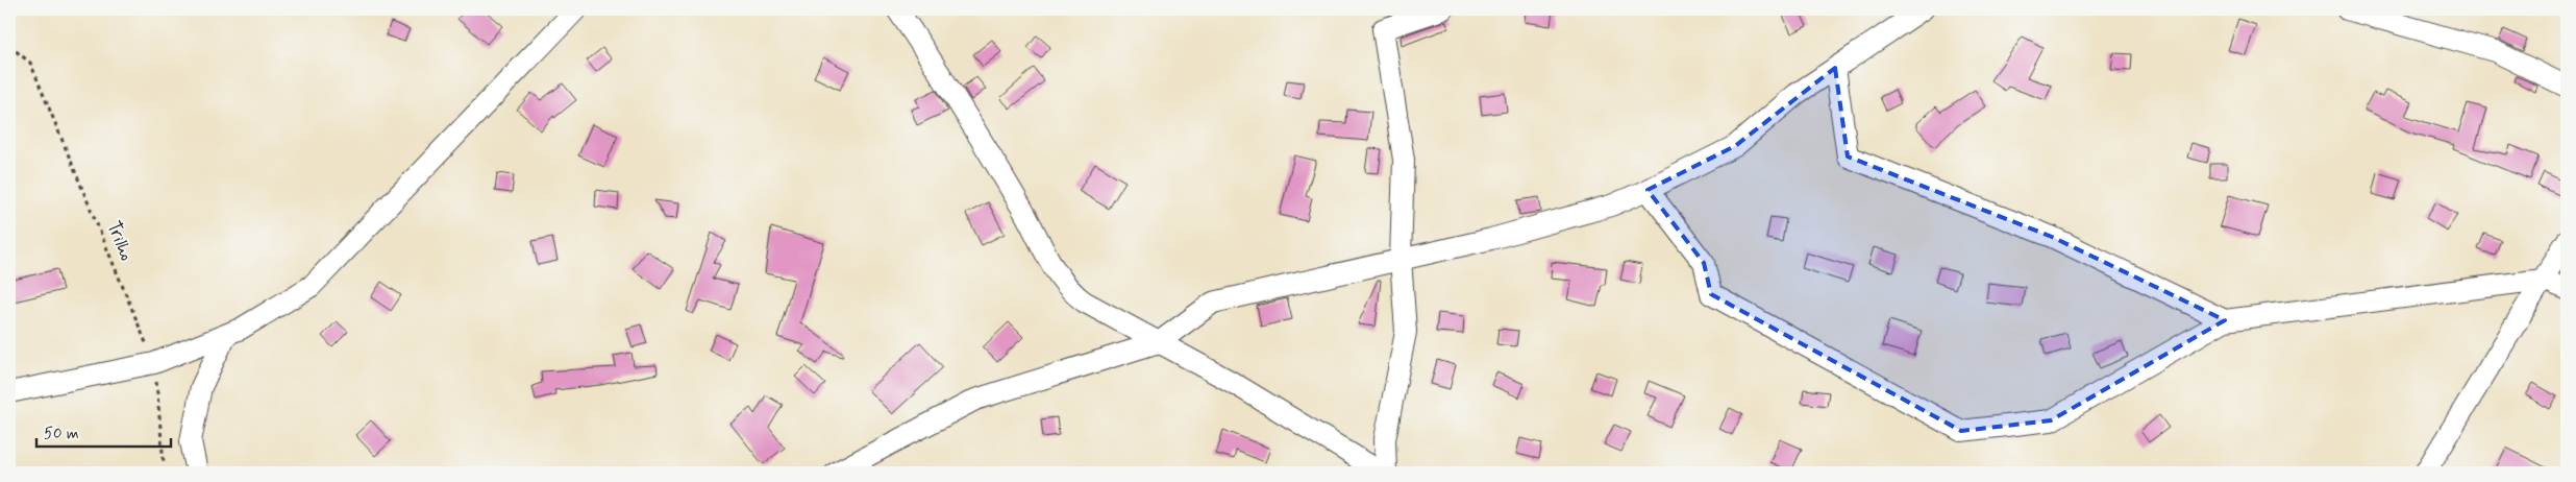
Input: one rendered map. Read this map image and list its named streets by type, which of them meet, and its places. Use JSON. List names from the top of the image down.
{
  "streets": {
    "path": ["Trilho"]
  },
  "scale_bar": "50 m"
}
